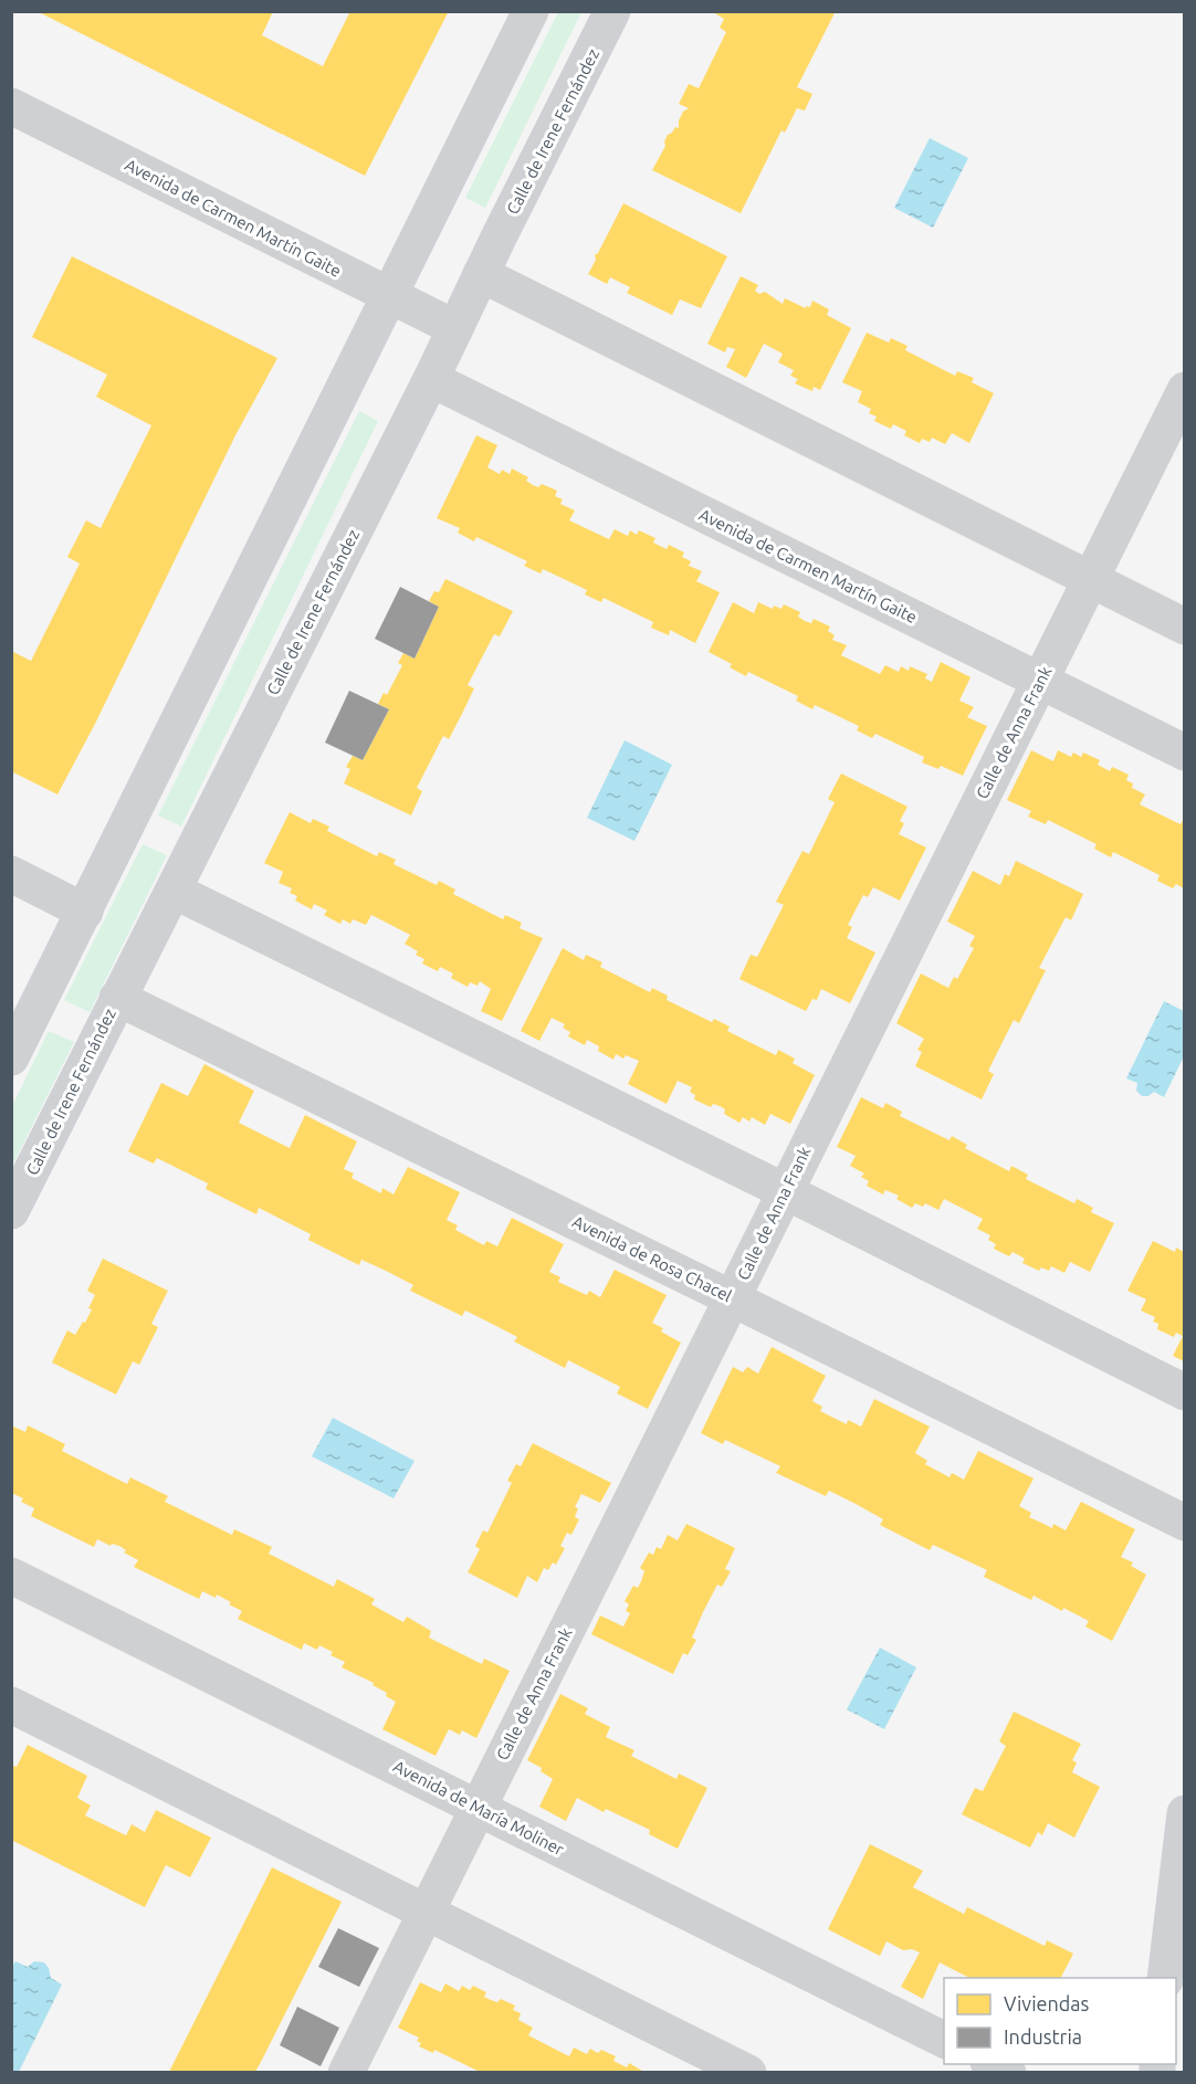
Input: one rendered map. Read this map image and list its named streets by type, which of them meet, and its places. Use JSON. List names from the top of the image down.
{
  "streets": {
    "street": [
      "Calle de Irene Fernández",
      "Avenida de Carmen Martín Gaite",
      "Calle de Anna Frank",
      "Avenida de Rosa Chacel",
      "Avenida de María Moliner"
    ]
  },
  "crossings": [
    ["Calle de Irene Fernández", "Avenida de Carmen Martín Gaite"],
    ["Calle de Irene Fernández", "Avenida de Rosa Chacel"],
    ["Avenida de Carmen Martín Gaite", "Calle de Anna Frank"],
    ["Calle de Anna Frank", "Avenida de Rosa Chacel"],
    ["Calle de Anna Frank", "Avenida de María Moliner"]
  ],
  "legend": ["Viviendas", "Industria"]
}
